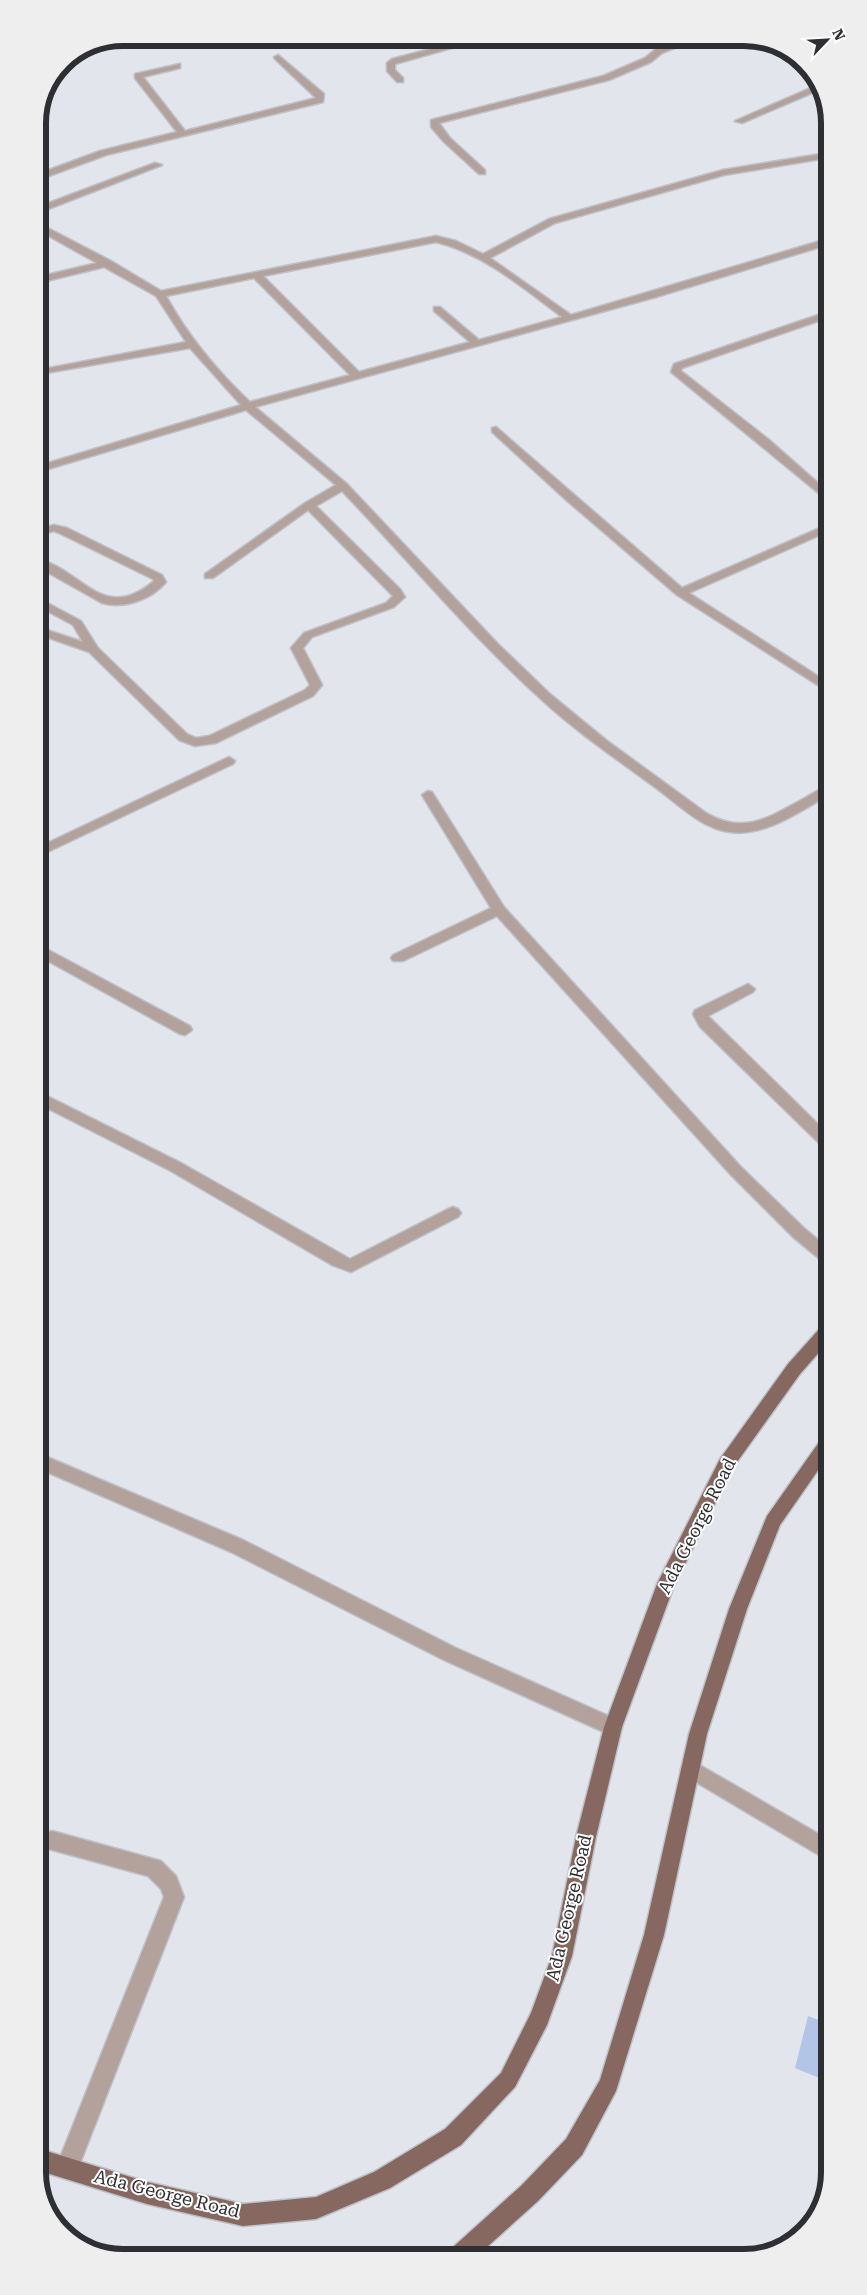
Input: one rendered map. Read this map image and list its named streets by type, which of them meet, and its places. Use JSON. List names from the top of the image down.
{
  "streets": {
    "main road": ["Ada George Road"]
  },
  "north": "top right"
}
